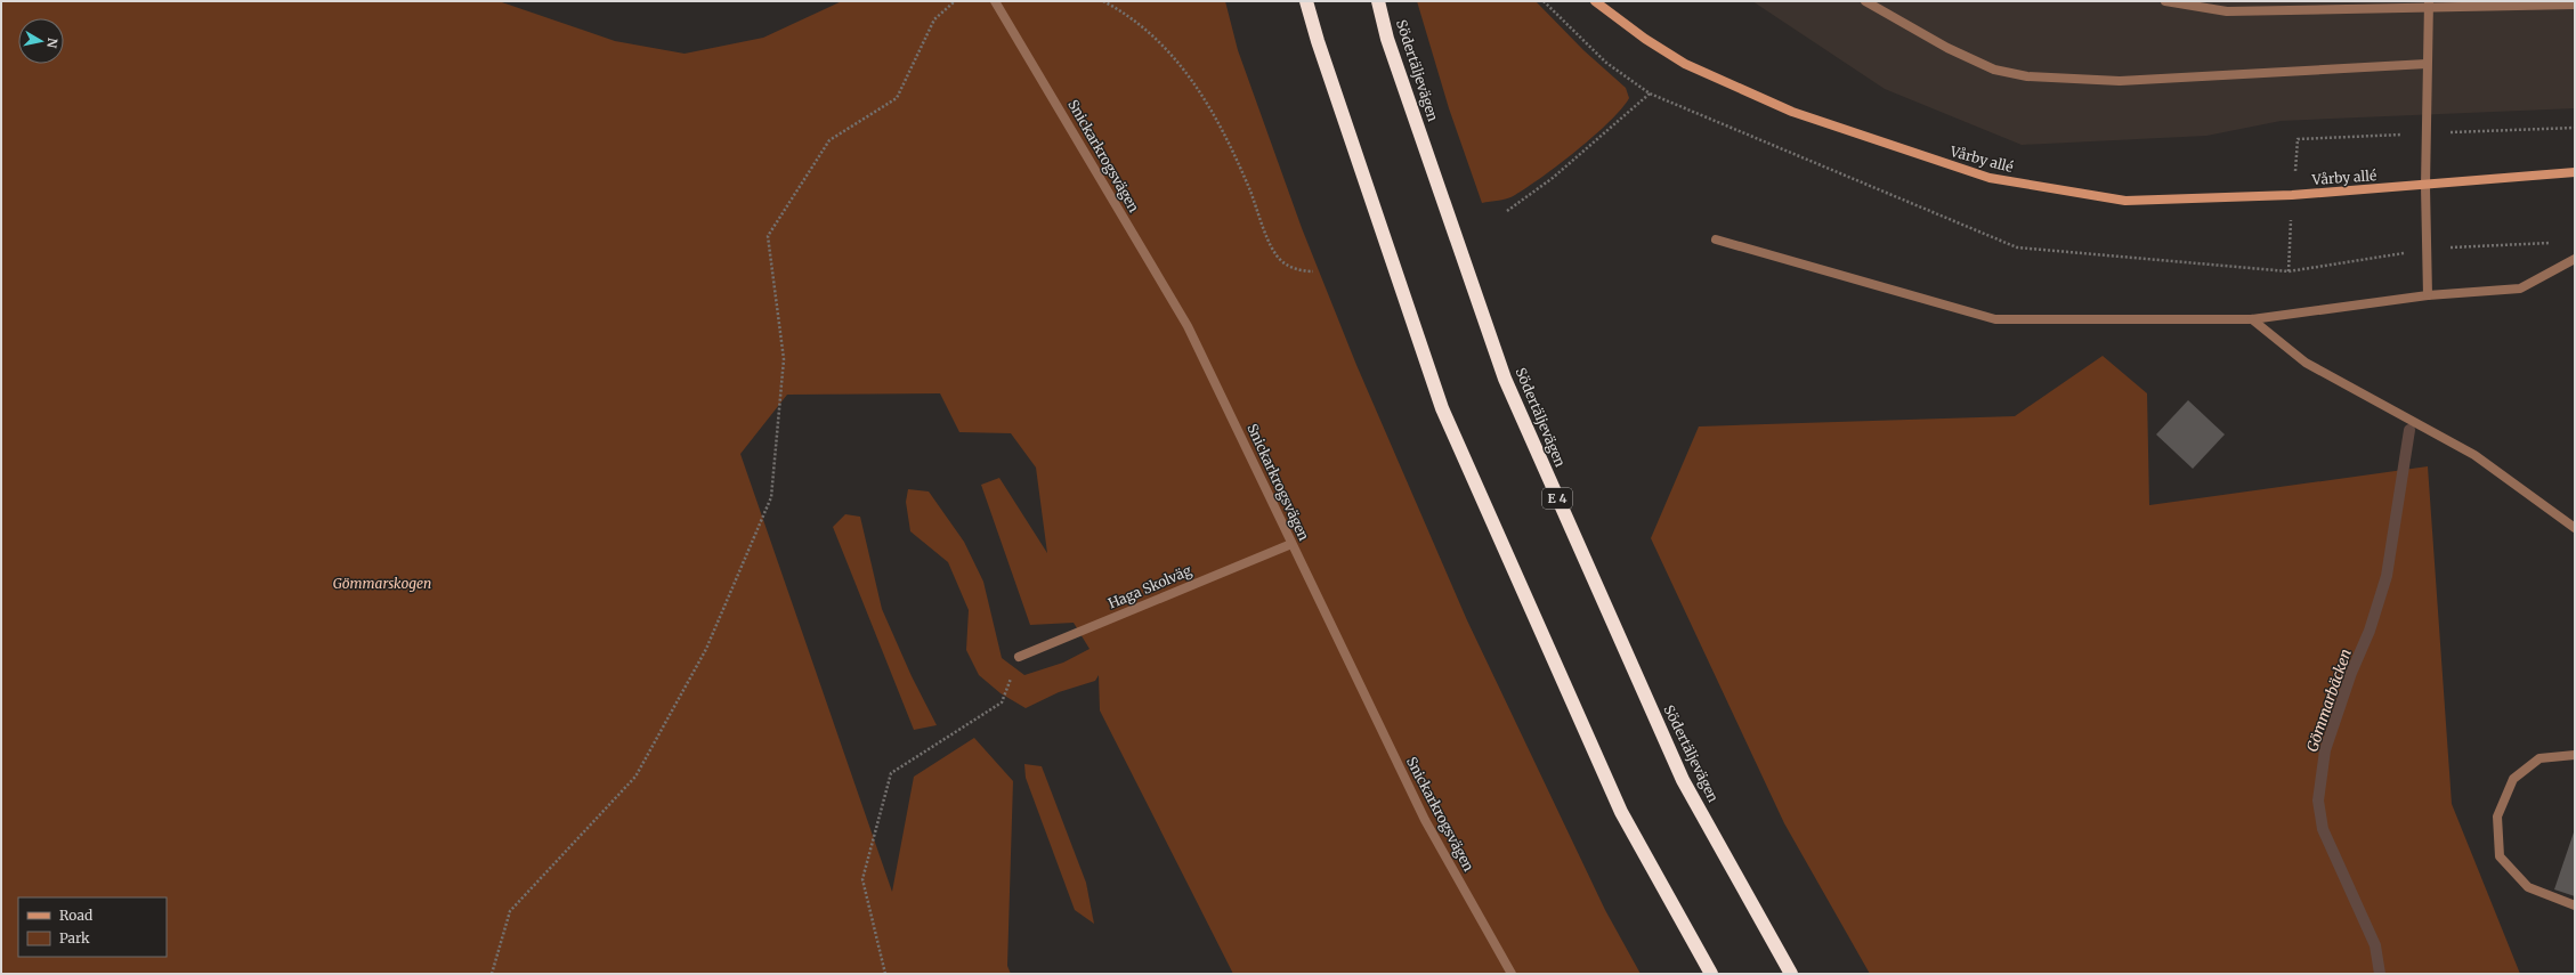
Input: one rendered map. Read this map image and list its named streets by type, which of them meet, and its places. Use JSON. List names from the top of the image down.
{
  "streets": {
    "highway": ["Södertäljevägen", "E 4"],
    "street": ["Snickarkrogsvägen", "Vårby allé", "Haga Skolväg"]
  },
  "crossings": [
    ["Snickarkrogsvägen", "Haga Skolväg"]
  ],
  "water": ["Gömmarbäcken"],
  "parks": ["Gömmarskogen"],
  "legend": ["Road", "Park"],
  "north": "right"
}
